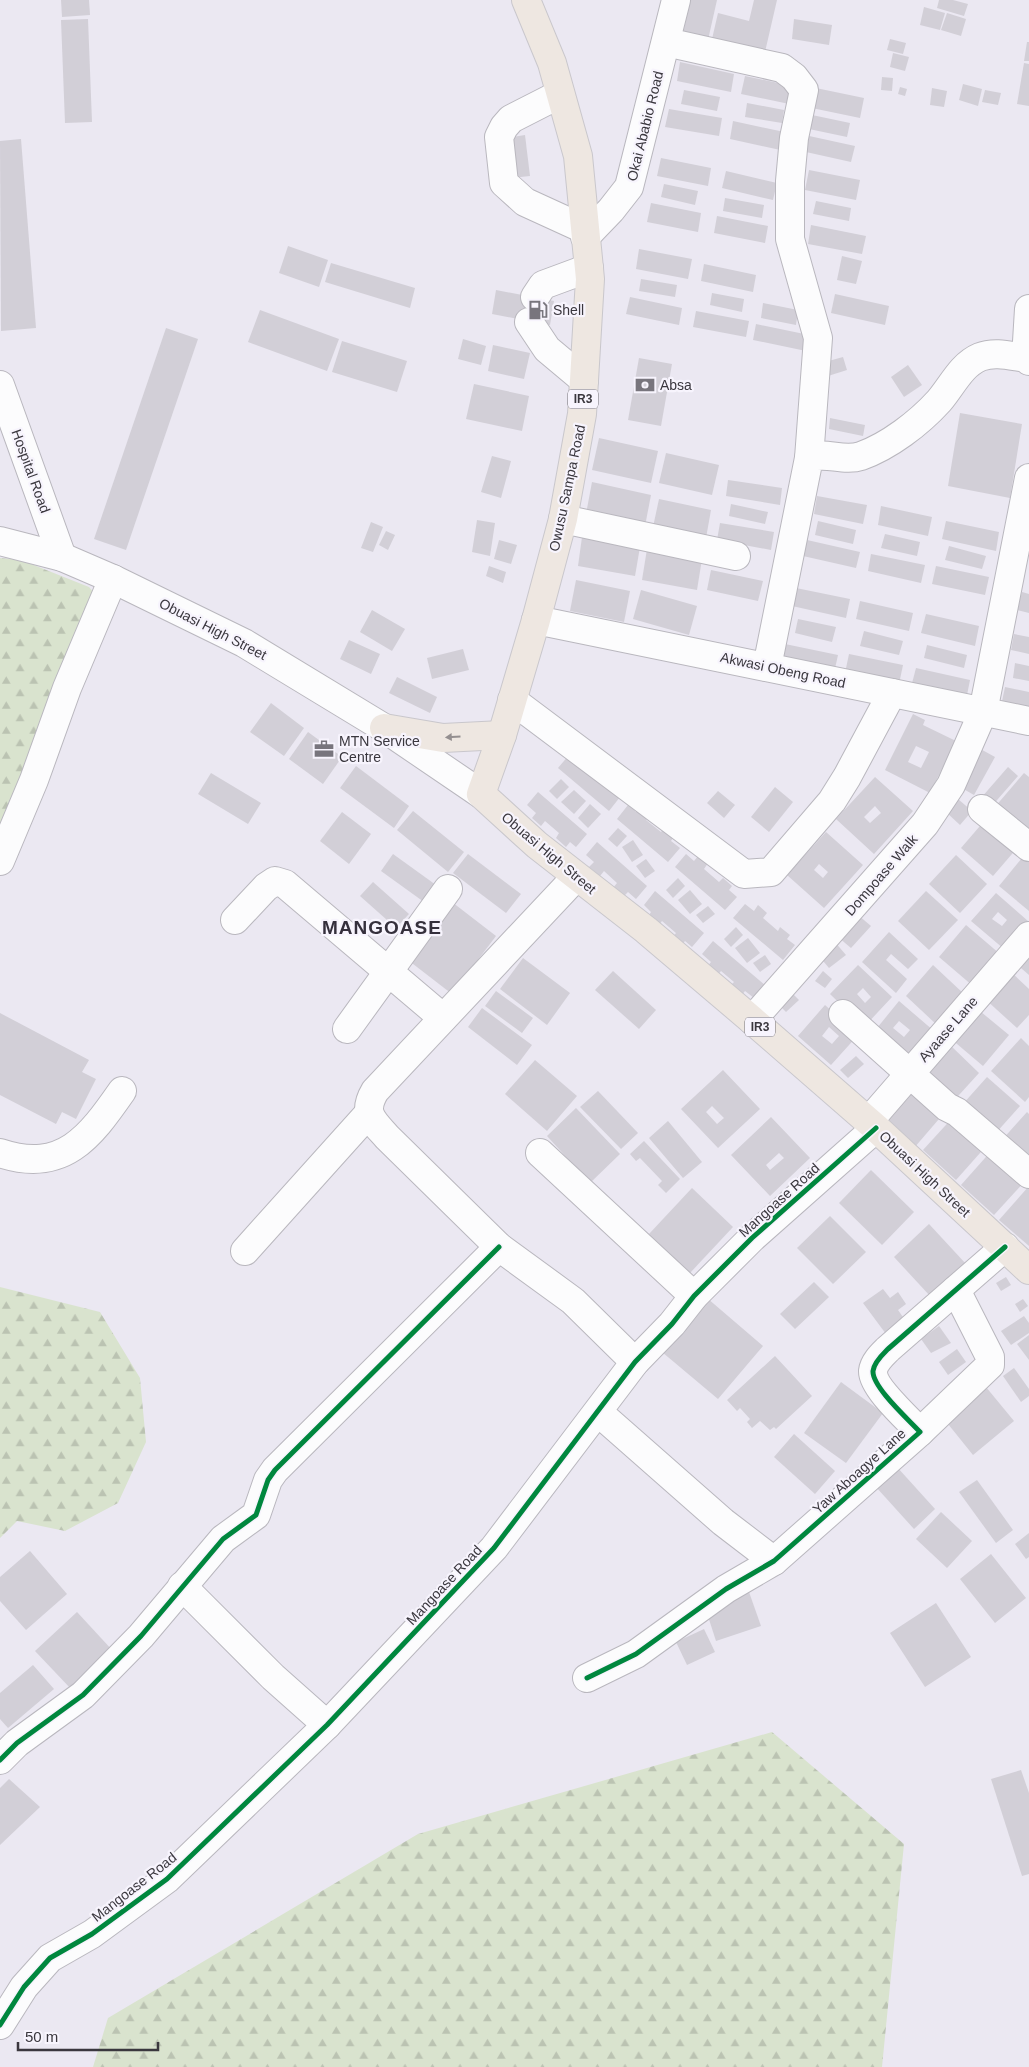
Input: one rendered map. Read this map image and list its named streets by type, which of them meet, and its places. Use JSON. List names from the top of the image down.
{
  "streets": {
    "main road": ["IR3", "Owusu Sampa Road", "Obuasi High Street"],
    "street": [
      "Okai Ababio Road",
      "Hospital Road",
      "Akwasi Obeng Road",
      "Dompoase Walk",
      "Ayaase Lane",
      "Mangoase Road",
      "Yaw Aboagye Lane"
    ]
  },
  "crossings": [
    ["Okai Ababio Road", "Owusu Sampa Road"],
    ["Hospital Road", "Obuasi High Street"],
    ["Owusu Sampa Road", "Obuasi High Street"],
    ["Owusu Sampa Road", "Akwasi Obeng Road"],
    ["Obuasi High Street", "Dompoase Walk"],
    ["Obuasi High Street", "Ayaase Lane"],
    ["Obuasi High Street", "Mangoase Road"],
    ["Obuasi High Street", "Yaw Aboagye Lane"],
    ["Akwasi Obeng Road", "Dompoase Walk"],
    ["Ayaase Lane", "Mangoase Road"]
  ],
  "districts": ["MANGOASE"],
  "places": {
    "fuel station": ["Shell"],
    "bank": ["Absa"],
    "office": ["MTN Service Centre"]
  },
  "scale_bar": "50 m"
}
